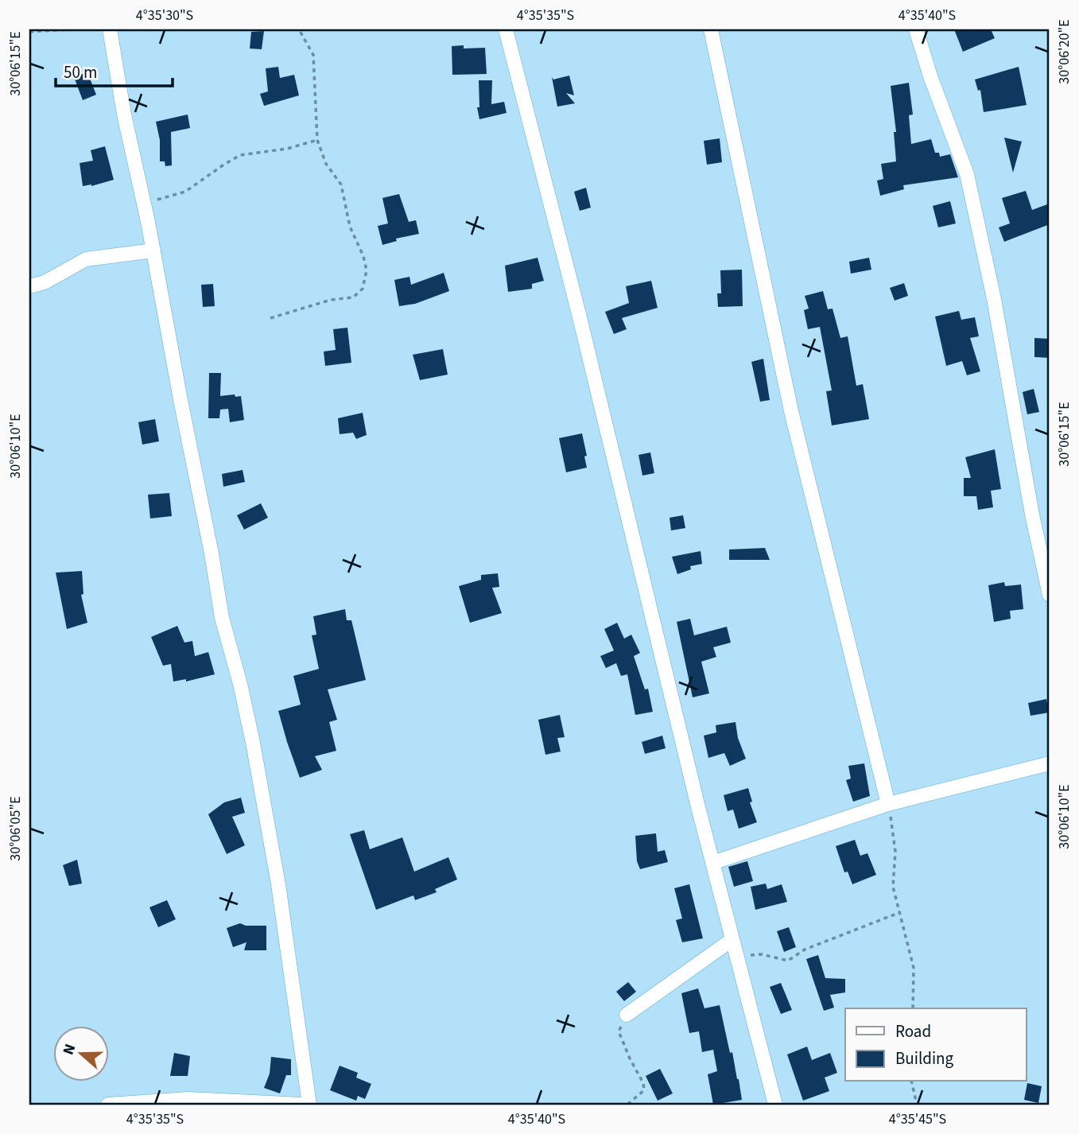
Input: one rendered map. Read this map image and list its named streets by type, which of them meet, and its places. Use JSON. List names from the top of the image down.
{
  "legend": ["Road", "Building"],
  "scale_bar": "50 m",
  "north": "left",
  "coordinates": [
    "4°35'30\"S",
    "4°35'35\"S",
    "4°35'40\"S",
    "30°06'20\"E",
    "30°06'15\"E",
    "30°06'10\"E",
    "30°06'05\"E",
    "4°35'45\"S"
  ]
}
